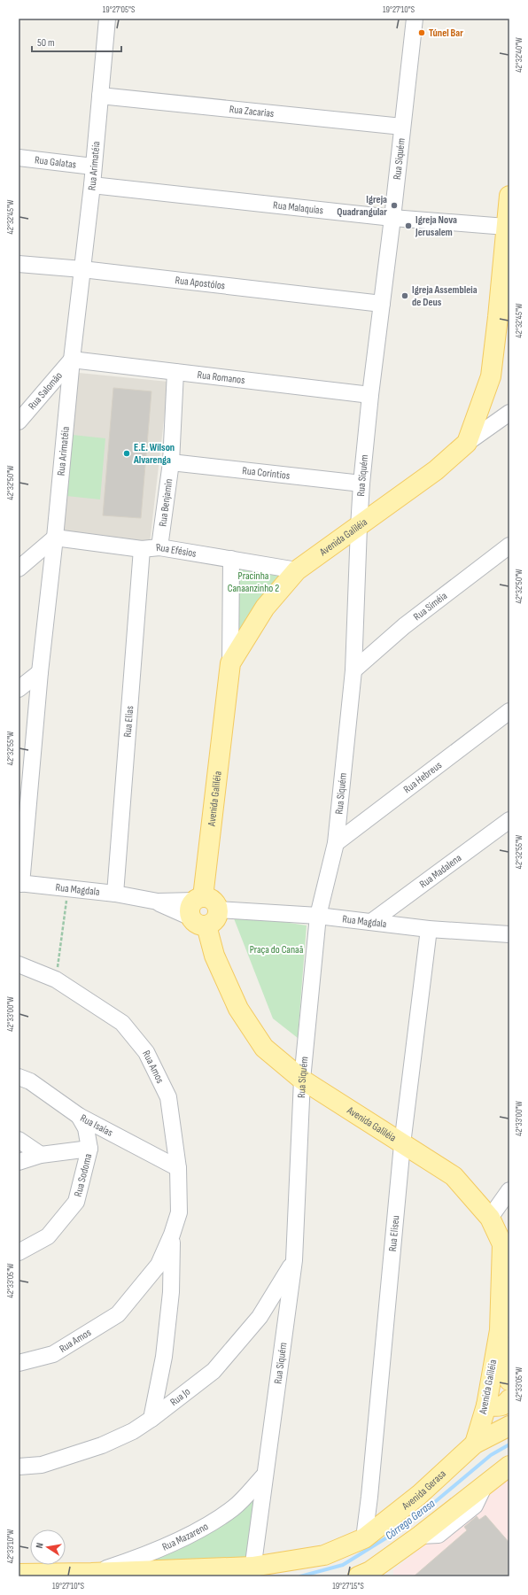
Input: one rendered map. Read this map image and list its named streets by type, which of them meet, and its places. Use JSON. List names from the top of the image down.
{
  "streets": {
    "main road": ["Avenida Galiléia", "Avenida Gerasa"],
    "street": [
      "Rua Zacarias",
      "Rua Siquém",
      "Rua Galatas",
      "Rua Arimatéia",
      "Rua Malaquias",
      "Rua Apostólos",
      "Rua Romanos",
      "Rua Salomão",
      "Rua Corintios",
      "Rua Benjamin",
      "Rua Efésios",
      "Rua Siméia",
      "Rua Elias",
      "Rua Hebreus",
      "Rua Madalena",
      "Rua Magdala",
      "Rua Amos",
      "Rua Isaías",
      "Rua Sodoma",
      "Rua Eliseu",
      "Rua Jo",
      "Rua Mazareno"
    ]
  },
  "crossings": [
    ["Rua Zacarias", "Rua Siquém"],
    ["Rua Zacarias", "Rua Arimatéia"],
    ["Rua Siquém", "Rua Malaquias"],
    ["Rua Siquém", "Rua Apostólos"],
    ["Rua Siquém", "Rua Romanos"],
    ["Rua Siquém", "Rua Corintios"],
    ["Rua Siquém", "Avenida Galiléia"],
    ["Rua Siquém", "Rua Siméia"],
    ["Rua Siquém", "Rua Hebreus"],
    ["Rua Siquém", "Rua Magdala"],
    ["Rua Siquém", "Rua Jo"],
    ["Rua Siquém", "Avenida Gerasa"],
    ["Rua Siquém", "Rua Mazareno"],
    ["Rua Galatas", "Rua Arimatéia"],
    ["Rua Arimatéia", "Rua Malaquias"],
    ["Rua Arimatéia", "Rua Apostólos"],
    ["Rua Arimatéia", "Rua Romanos"],
    ["Rua Arimatéia", "Rua Salomão"],
    ["Rua Arimatéia", "Rua Efésios"],
    ["Rua Arimatéia", "Rua Magdala"],
    ["Rua Malaquias", "Avenida Galiléia"],
    ["Rua Romanos", "Rua Salomão"],
    ["Rua Romanos", "Rua Benjamin"],
    ["Rua Corintios", "Rua Benjamin"],
    ["Rua Benjamin", "Rua Efésios"],
    ["Avenida Galiléia", "Rua Efésios"],
    ["Avenida Galiléia", "Rua Magdala"],
    ["Avenida Galiléia", "Rua Eliseu"],
    ["Avenida Galiléia", "Avenida Gerasa"],
    ["Rua Efésios", "Rua Elias"],
    ["Rua Elias", "Rua Magdala"],
    ["Rua Madalena", "Rua Magdala"],
    ["Rua Magdala", "Rua Eliseu"],
    ["Rua Amos", "Rua Isaías"],
    ["Rua Amos", "Rua Jo"],
    ["Rua Isaías", "Rua Sodoma"],
    ["Rua Eliseu", "Avenida Gerasa"],
    ["Avenida Gerasa", "Rua Mazareno"]
  ],
  "water": ["Córrego Gerasa"],
  "parks": ["Pracinha Canaanzinho 2", "Praça do Canaã"],
  "places": [
    "Túnel Bar",
    "Igreja Quadrangular",
    "Igreja Nova Jerusalem",
    "Igreja Assembleia de Deus",
    "E.E. Wilson Alvarenga"
  ],
  "scale_bar": "50 m",
  "north": "left",
  "coordinates": [
    "19°27'05\"S",
    "19°27'10\"S",
    "42°32'40\"W",
    "42°32'45\"W",
    "42°32'50\"W",
    "42°32'55\"W",
    "42°33'00\"W",
    "42°33'05\"W",
    "42°33'10\"W",
    "19°27'15\"S"
  ]
}
